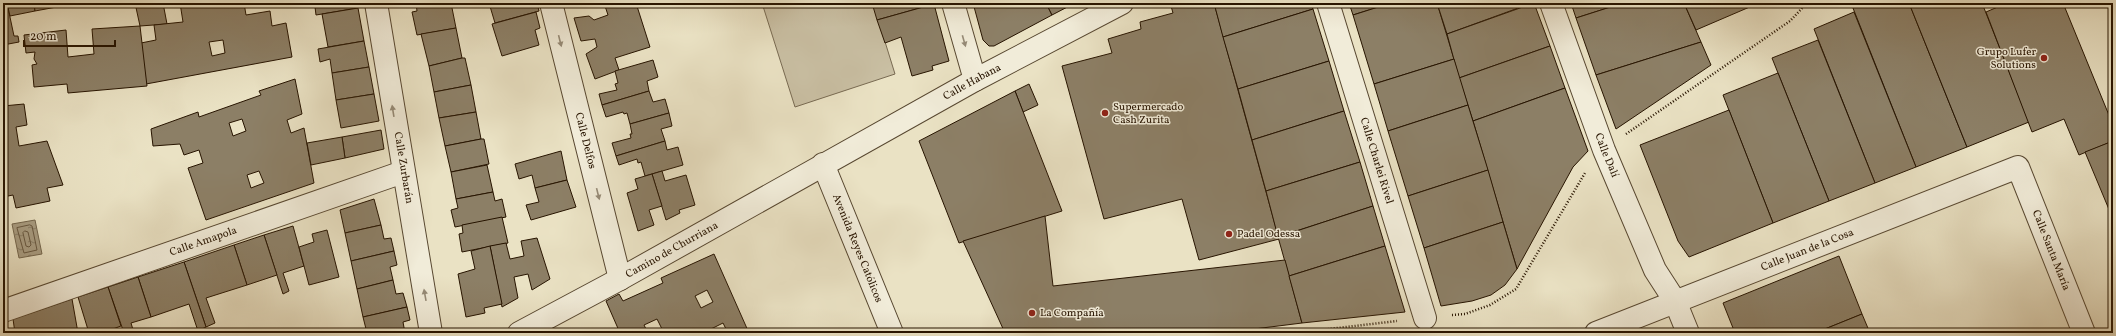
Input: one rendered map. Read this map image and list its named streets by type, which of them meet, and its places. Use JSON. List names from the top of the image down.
{
  "streets": {
    "street": [
      "Calle Habana",
      "Calle Delfos",
      "Calle Dalí",
      "Calle Charlei Rivel",
      "Calle Zurbarán",
      "Calle Amapola",
      "Avenida Reyes Católicos",
      "Camino de Churriana",
      "Calle Juan de la Cosa",
      "Calle Santa María"
    ]
  },
  "crossings": [
    ["Calle Habana", "Avenida Reyes Católicos"],
    ["Calle Habana", "Camino de Churriana"],
    ["Calle Delfos", "Camino de Churriana"],
    ["Calle Dalí", "Calle Juan de la Cosa"],
    ["Calle Zurbarán", "Calle Amapola"],
    ["Avenida Reyes Católicos", "Camino de Churriana"],
    ["Calle Juan de la Cosa", "Calle Santa María"]
  ],
  "one_way": ["Calle Delfos", "Calle Zurbarán"],
  "places": [
    "Grupo Lufer Solutions",
    "Supermercado Cash Zurita",
    "Padel Odessa",
    "La Compañía"
  ],
  "scale_bar": "20 m"
}
